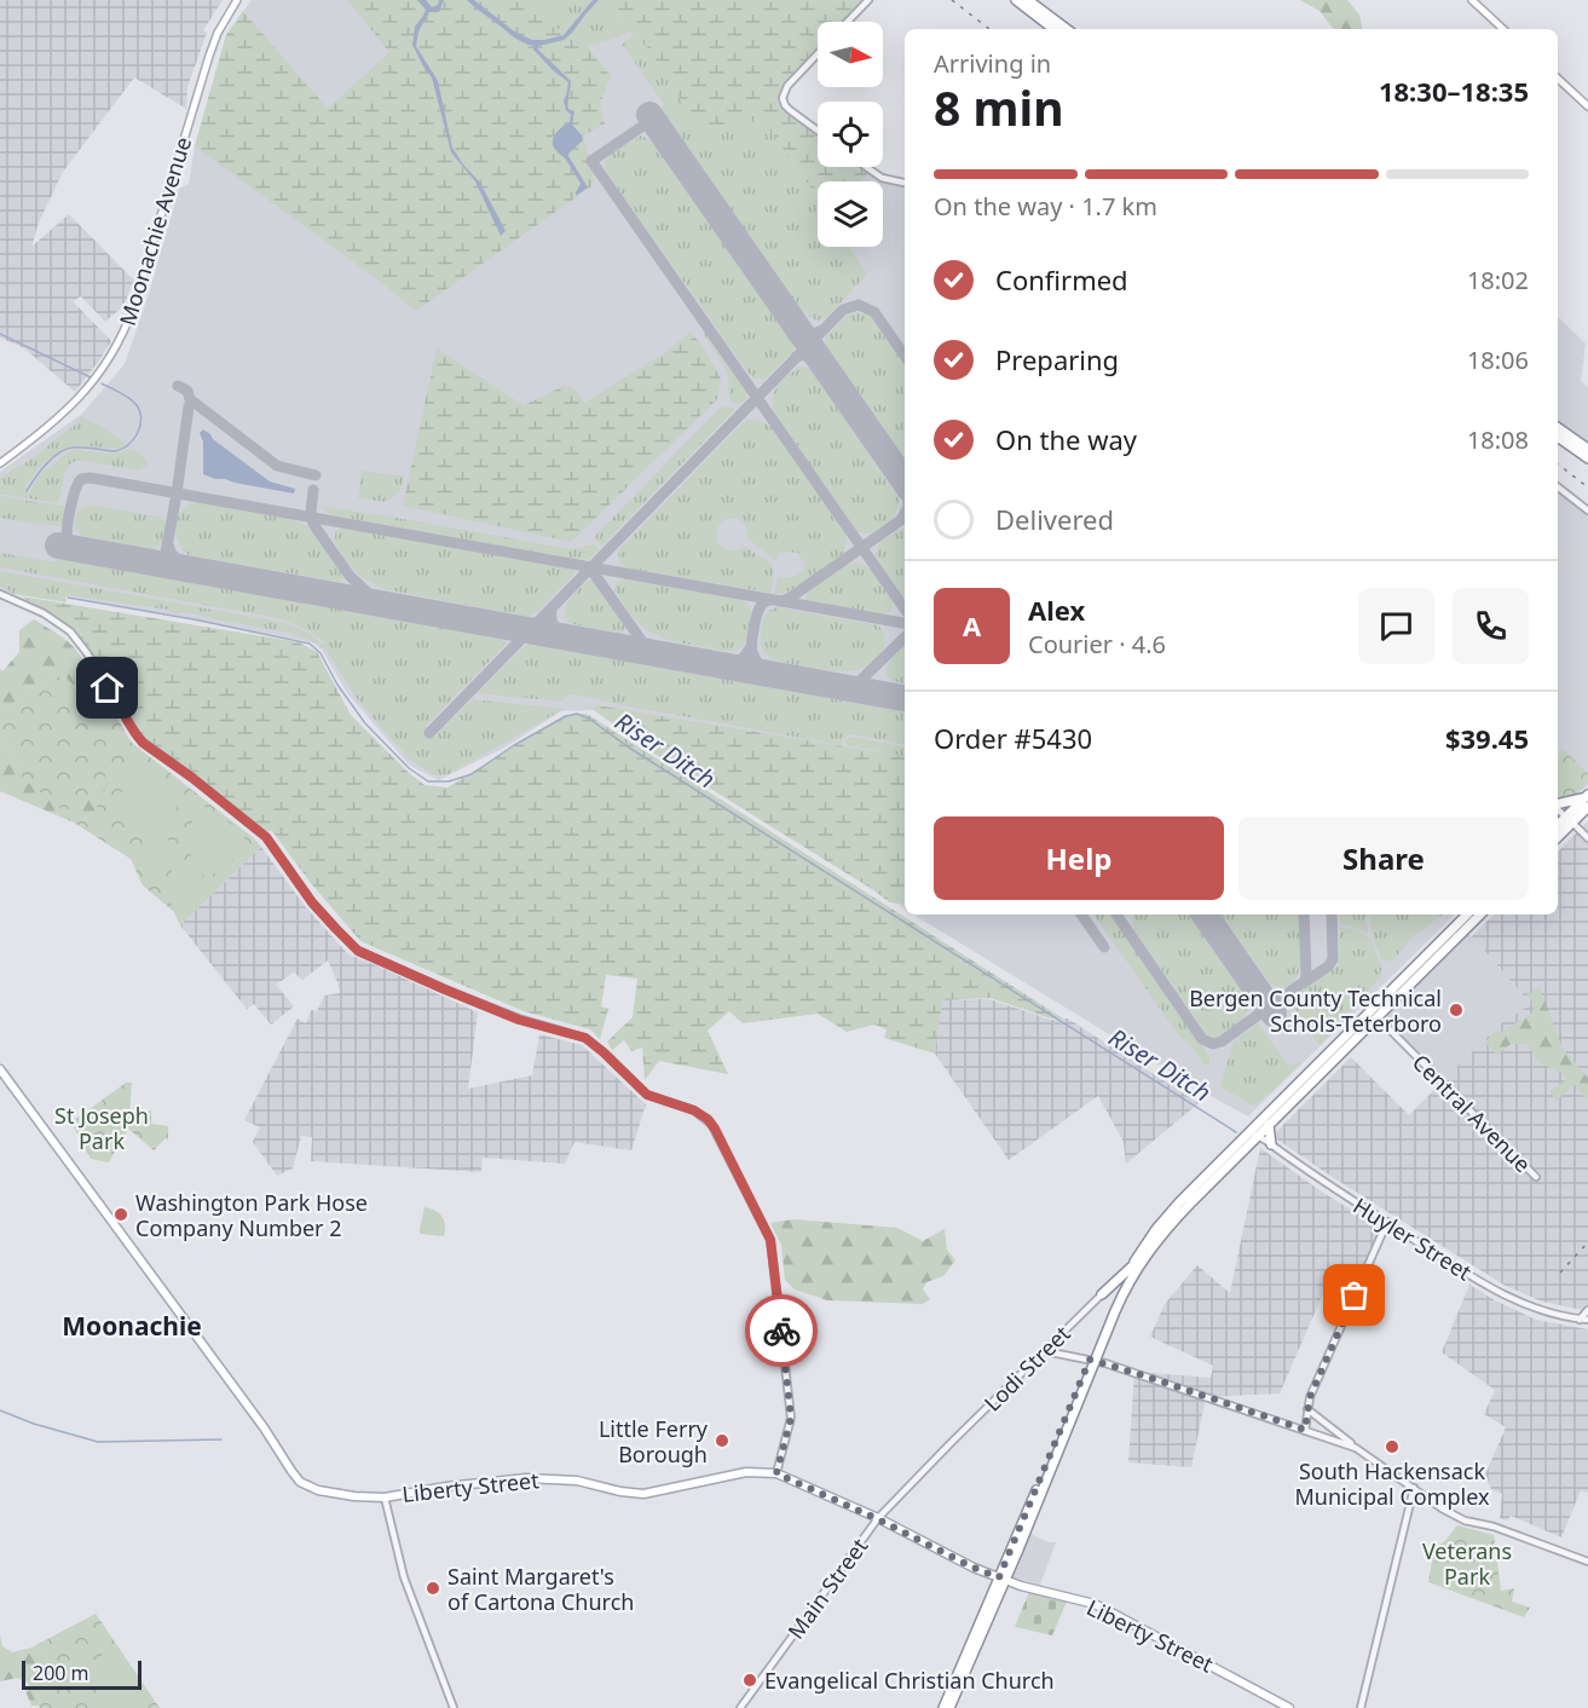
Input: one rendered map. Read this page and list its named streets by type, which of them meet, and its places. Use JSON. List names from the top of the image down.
{
  "streets": {
    "main road": ["Moonachie Avenue", "Liberty Street"],
    "street": [
      "Central Avenue",
      "Huyler Street",
      "Lodi Street",
      "Main Street"
    ]
  },
  "crossings": [
    ["Lodi Street", "Main Street"],
    ["Liberty Street", "Main Street"]
  ],
  "districts": ["Moonachie"],
  "water": ["Riser Ditch"],
  "parks": ["St Joseph Park", "Veterans Park"],
  "places": [
    "Bergen County Technical Schols-Teterboro",
    "Washington Park Hose Company Number 2",
    "Little Ferry Borough",
    "South Hackensack Municipal Complex",
    "Saint Margaret's of Cartona Church",
    "Evangelical Christian Church"
  ],
  "scale_bar": "200 m",
  "north": "right",
  "page": {
    "heading": ["8 min", "Arriving in", "18:30–18:35"],
    "panel": [
      "Alex",
      "Courier · 4.6",
      "Order #5430",
      "$39.45"
    ],
    "bar": "On the way · 1.7 km",
    "list": [
      ["Confirmed", "18:02"],
      ["Preparing", "18:06"],
      ["On the way", "18:08"],
      "Delivered"
    ],
    "round": "A",
    "buttons": ["Help", "Share"],
    "scale": "200 m"
  }
}
